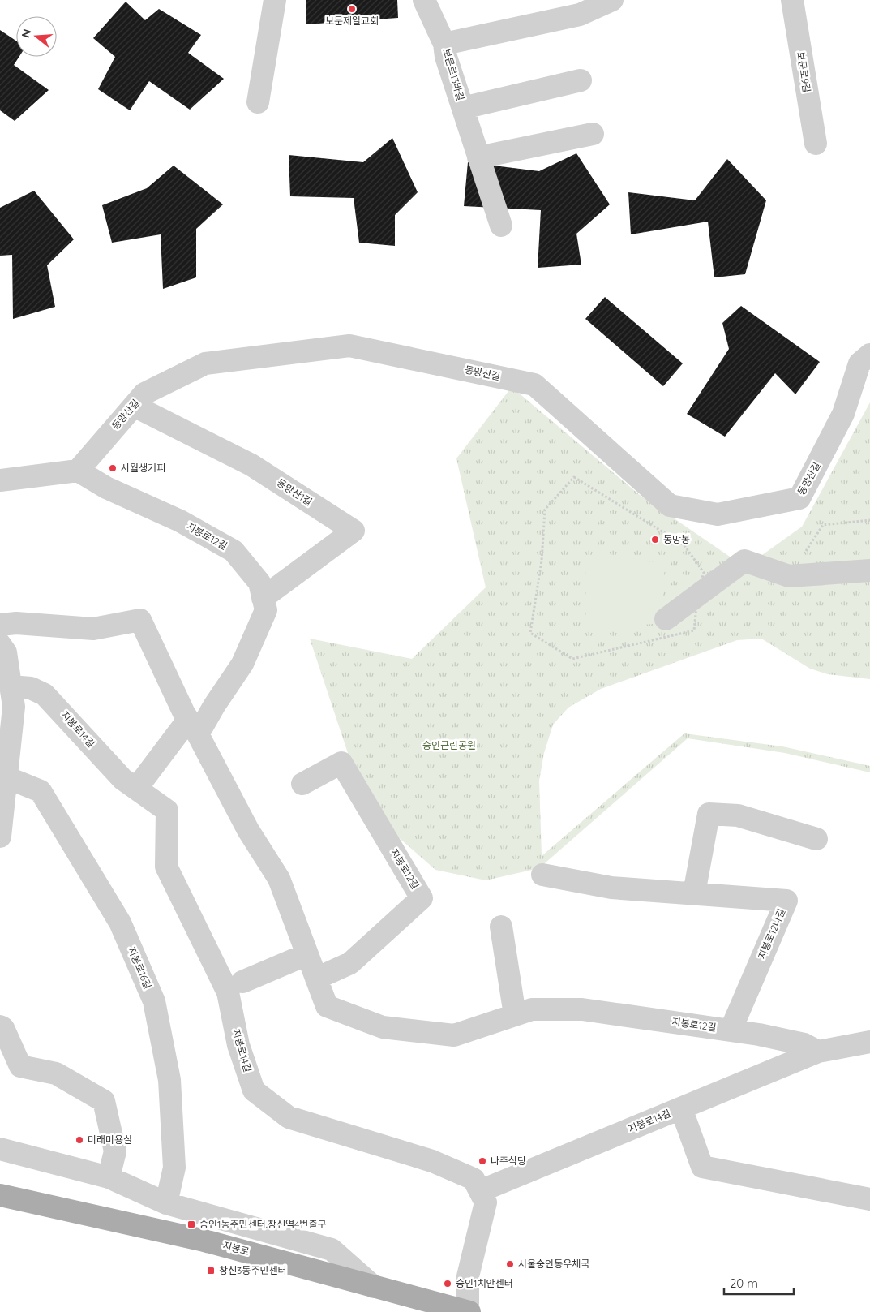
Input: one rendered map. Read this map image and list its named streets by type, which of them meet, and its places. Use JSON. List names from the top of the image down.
{
  "streets": {
    "main road": ["지봉로"],
    "street": [
      "보문로9길",
      "보문로13바길",
      "동망산길",
      "동망산1길",
      "지봉로12길",
      "지봉로14길",
      "지봉로12나길",
      "지봉로16길"
    ]
  },
  "crossings": [
    ["동망산길", "동망산1길"],
    ["동망산길", "지봉로12길"],
    ["동망산1길", "지봉로12길"],
    ["지봉로12길", "지봉로14길"],
    ["지봉로12길", "지봉로12나길"],
    ["지봉로14길", "지봉로"]
  ],
  "parks": ["숭인근린공원"],
  "places": {
    "other": [
      "보문제일교회",
      "시월생커피",
      "동망봉",
      "미래미용실",
      "나주식당",
      "서울숭인동우체국",
      "숭인1치안센터"
    ],
    "transit": ["숭인1동주민센터.창신역4번출구", "창신3동주민센터"]
  },
  "scale_bar": "20 m",
  "north": "left"
}
